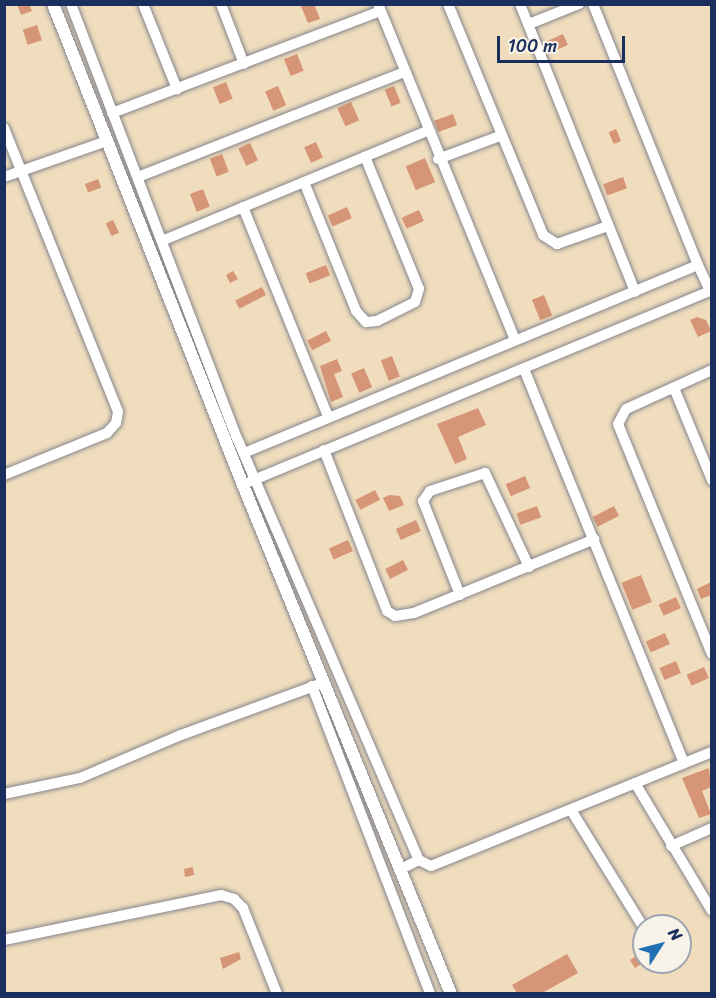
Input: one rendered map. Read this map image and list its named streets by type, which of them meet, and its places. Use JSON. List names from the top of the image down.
{
  "scale_bar": "100 m",
  "north": "top right"
}
